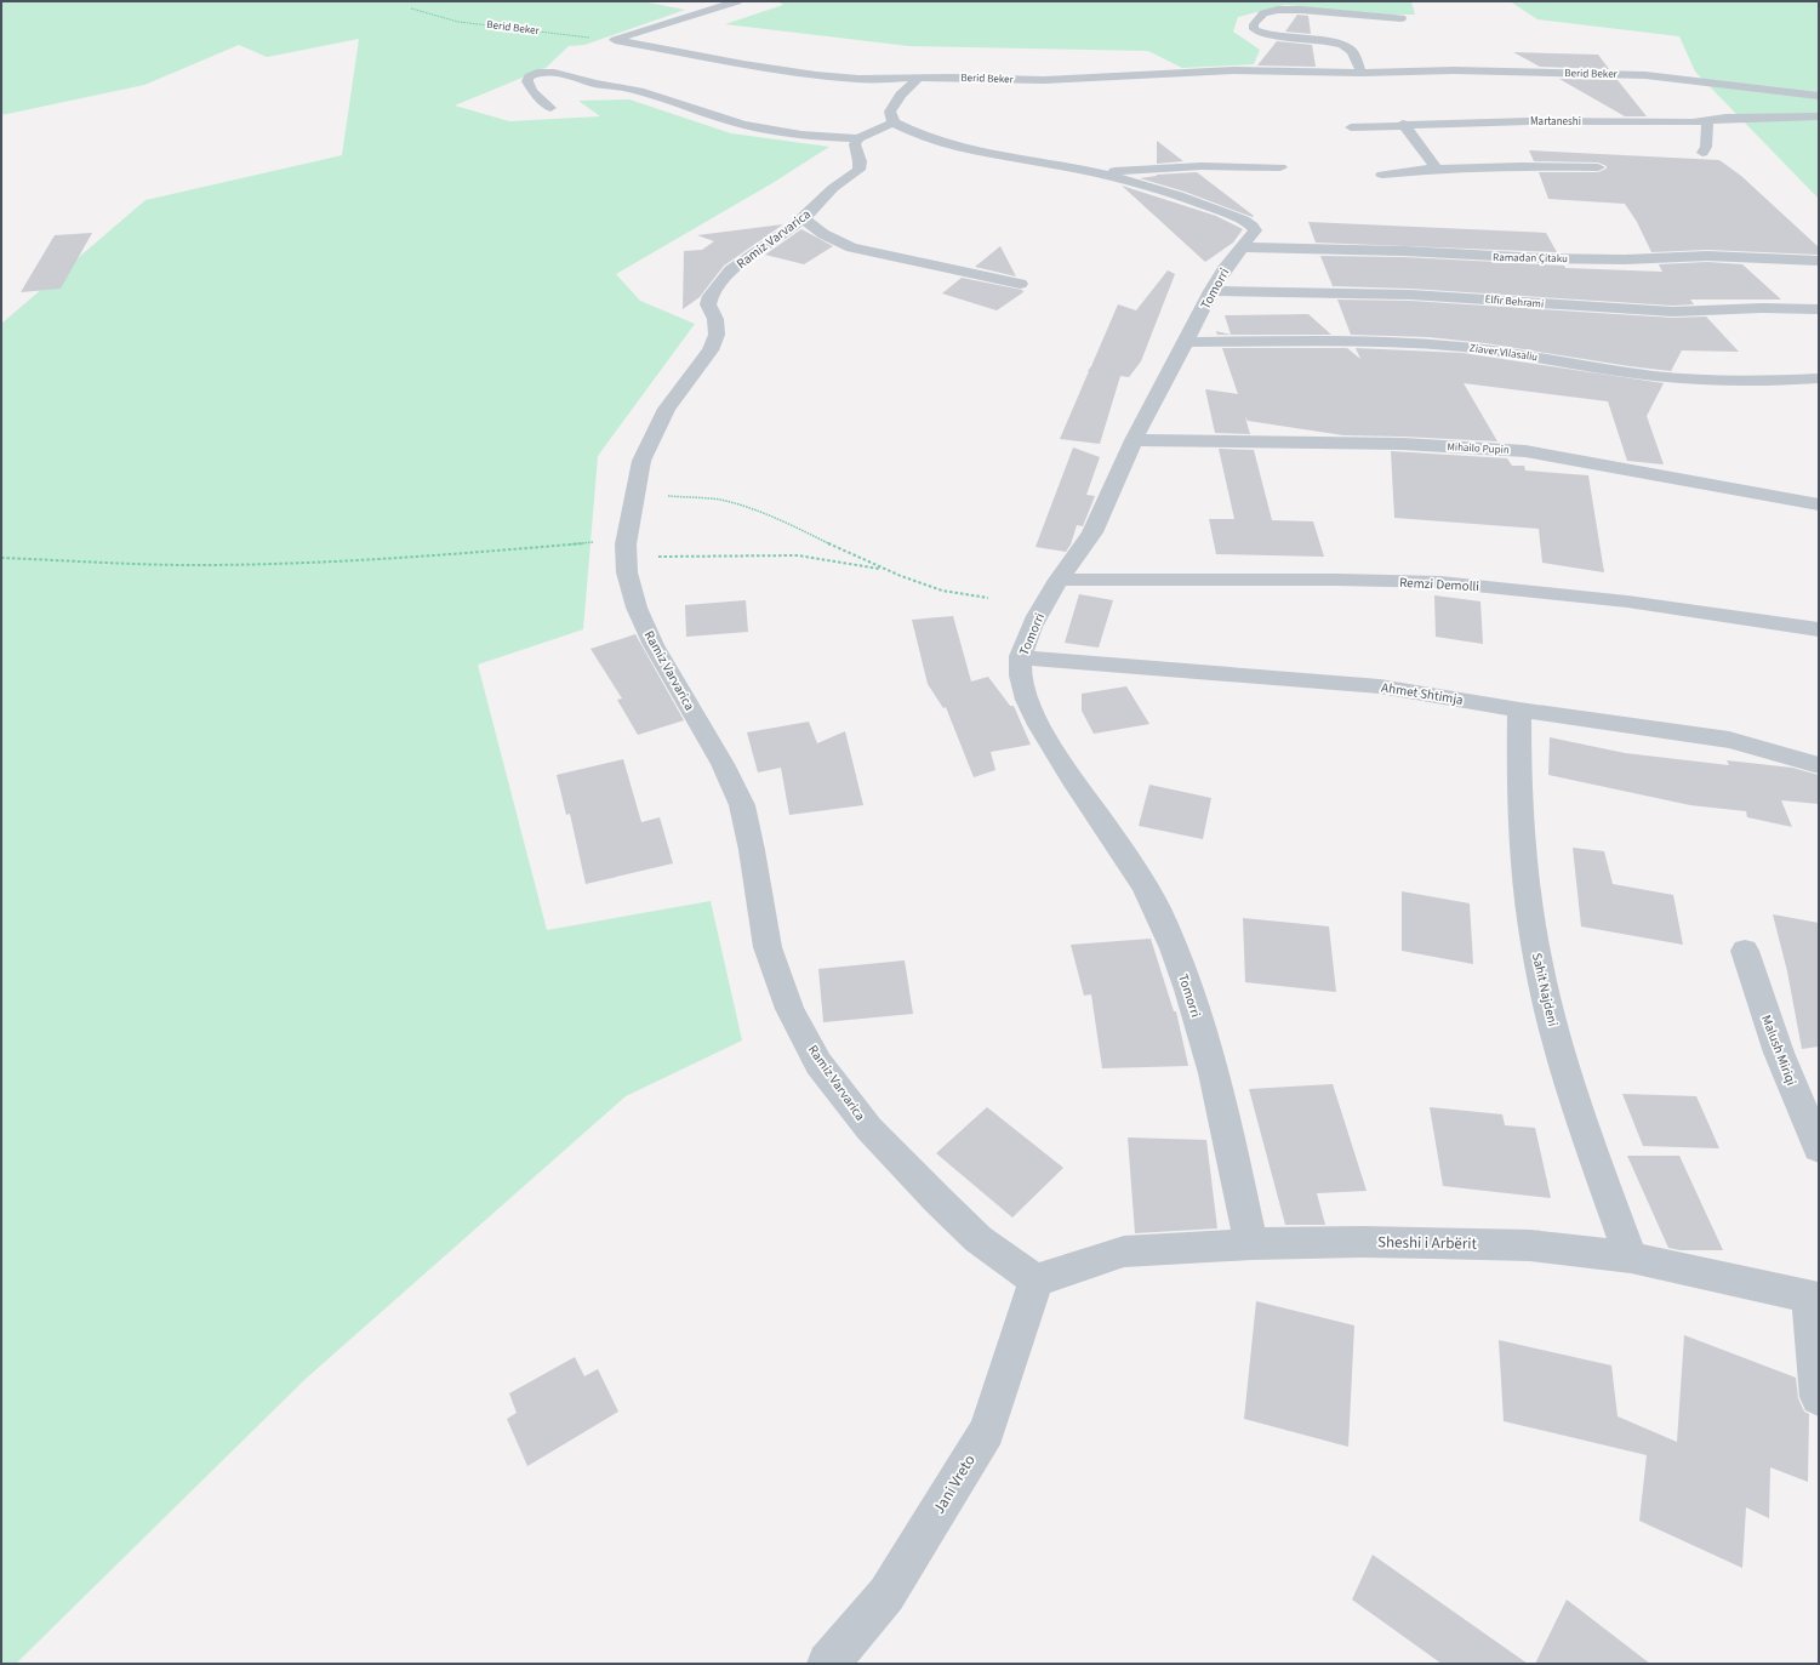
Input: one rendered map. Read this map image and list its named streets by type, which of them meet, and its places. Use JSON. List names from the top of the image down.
{
  "streets": {
    "street": [
      "Berid Beker",
      "Martaneshi",
      "Ramiz Varvarica",
      "Ramadan Çitaku",
      "Tomorri",
      "Elfir Behrami",
      "Ziaver Vllasaliu",
      "Mihailo Pupin",
      "Remzi Demolli",
      "Ahmet Shtimja",
      "Sahit Najdeni",
      "Malush Miriqi",
      "Sheshi i Arbërit",
      "Jani Vreto"
    ]
  },
  "crossings": [
    ["Ramiz Varvarica", "Sheshi i Arbërit"],
    ["Ramiz Varvarica", "Jani Vreto"],
    ["Ramadan Çitaku", "Tomorri"],
    ["Tomorri", "Elfir Behrami"],
    ["Tomorri", "Ziaver Vllasaliu"],
    ["Tomorri", "Mihailo Pupin"],
    ["Tomorri", "Remzi Demolli"],
    ["Tomorri", "Ahmet Shtimja"],
    ["Tomorri", "Sheshi i Arbërit"],
    ["Ahmet Shtimja", "Sahit Najdeni"],
    ["Sahit Najdeni", "Sheshi i Arbërit"],
    ["Sheshi i Arbërit", "Jani Vreto"]
  ]
}
